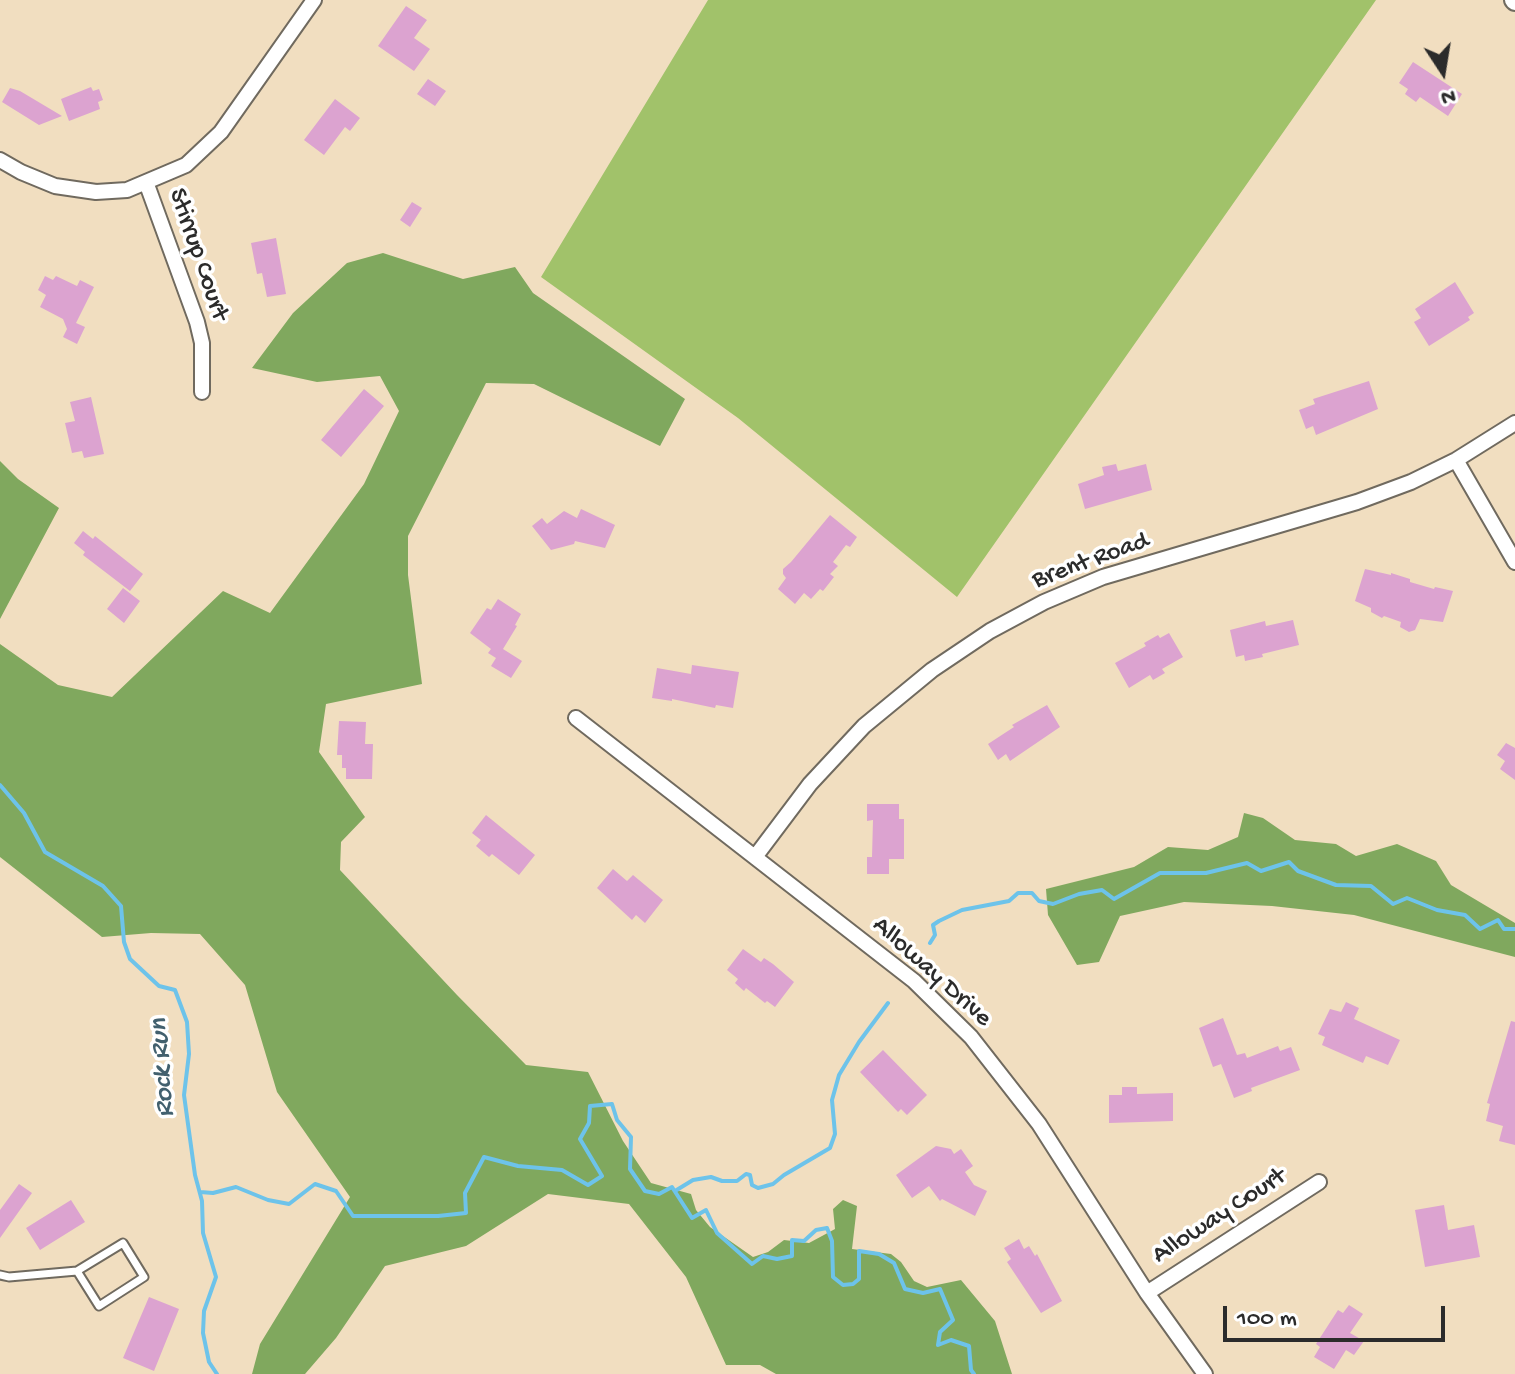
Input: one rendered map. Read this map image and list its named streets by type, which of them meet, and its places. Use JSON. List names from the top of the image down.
{
  "streets": {
    "street": [
      "Stirrup Court",
      "Brent Road",
      "Alloway Drive",
      "Alloway Court"
    ]
  },
  "crossings": [
    ["Brent Road", "Alloway Drive"],
    ["Alloway Drive", "Alloway Court"]
  ],
  "water": ["Rock Run"],
  "scale_bar": "100 m",
  "north": "bottom"
}
